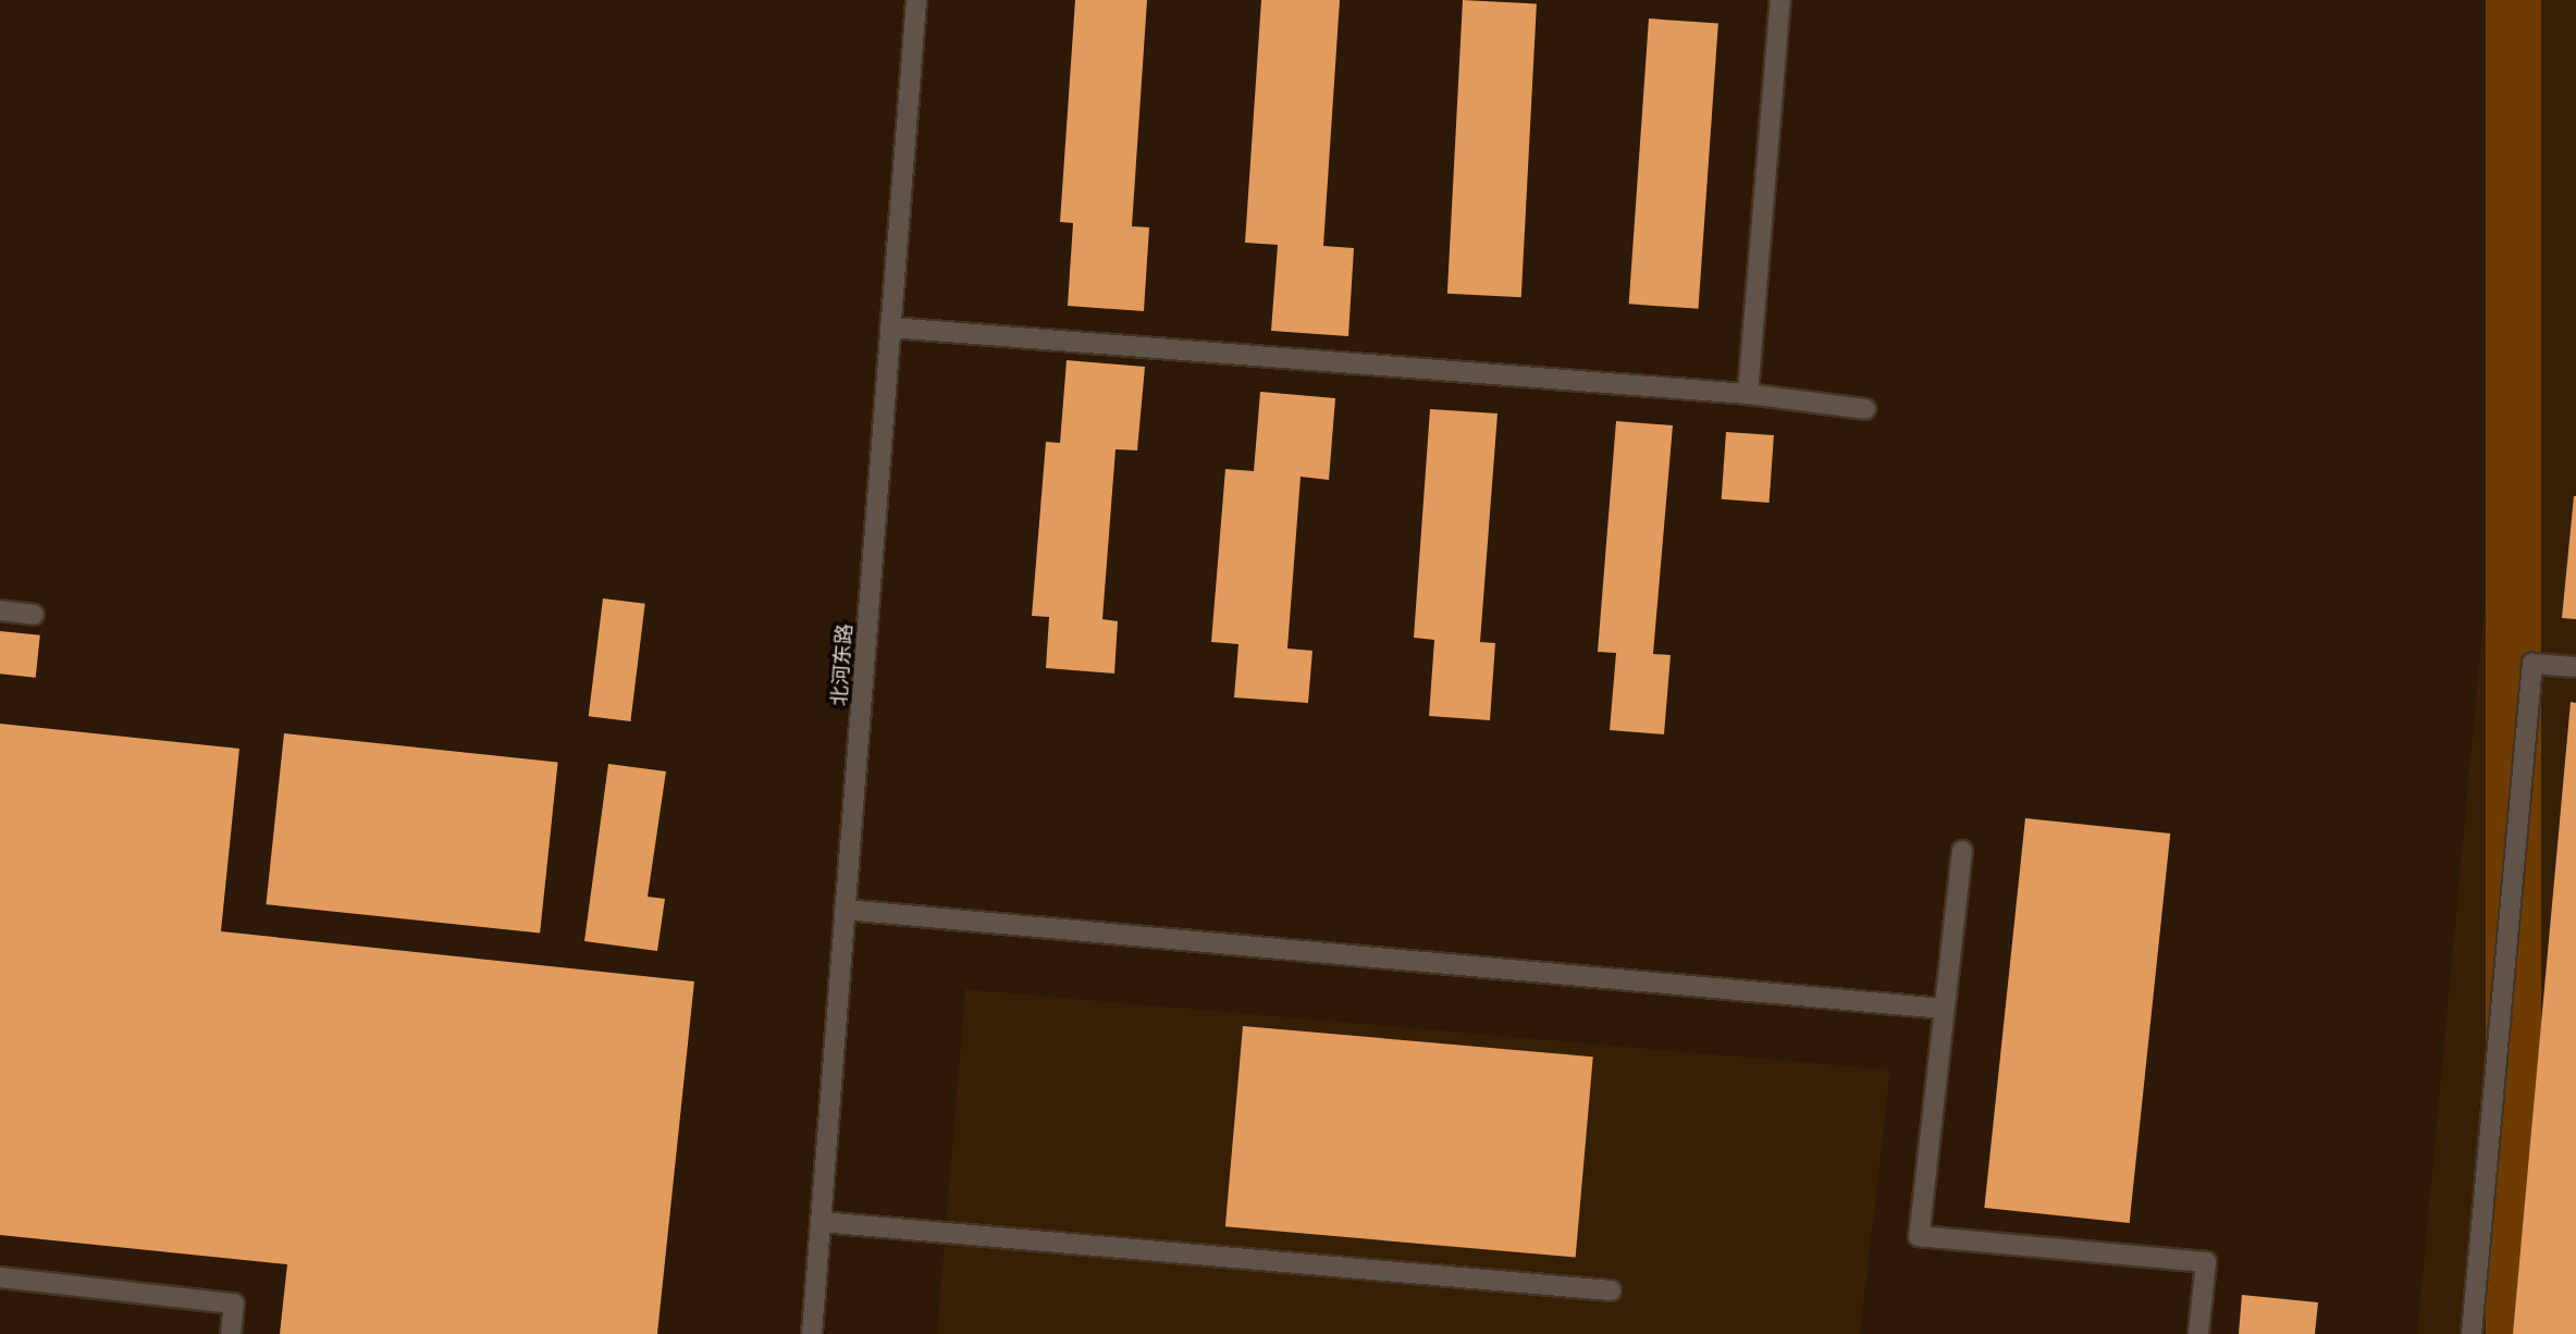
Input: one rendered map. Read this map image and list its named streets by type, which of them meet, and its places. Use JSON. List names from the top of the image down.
{
  "streets": {
    "street": ["北河东路"]
  }
}
